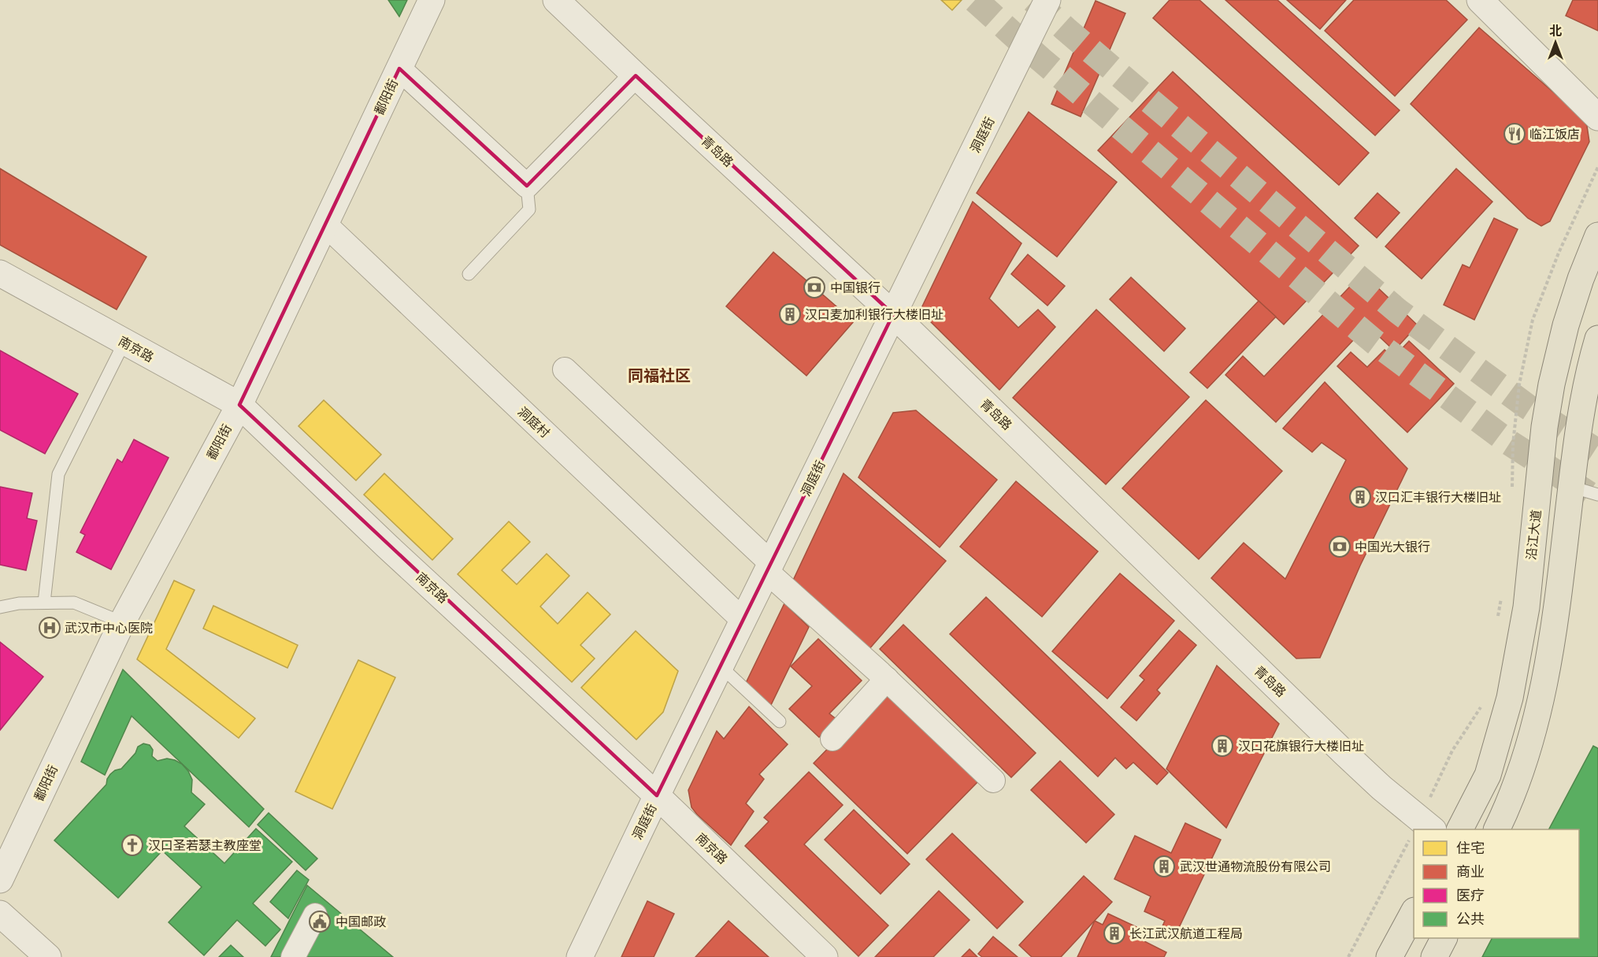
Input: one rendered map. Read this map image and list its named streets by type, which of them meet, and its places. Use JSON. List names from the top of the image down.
{
  "streets": {
    "main road": ["沿江大道"],
    "street": [
      "鄱阳街",
      "洞庭街",
      "青岛路",
      "南京路",
      "洞庭村"
    ]
  },
  "crossings": [
    ["鄱阳街", "南京路"],
    ["鄱阳街", "洞庭村"],
    ["洞庭街", "青岛路"],
    ["洞庭街", "南京路"],
    ["洞庭街", "洞庭村"]
  ],
  "districts": ["同福社区"],
  "places": {
    "restaurant": ["临江饭店"],
    "bank": ["中国银行", "中国光大银行"],
    "building": [
      "汉口麦加利银行大楼旧址",
      "汉口汇丰银行大楼旧址",
      "汉口花旗银行大楼旧址",
      "武汉世通物流股份有限公司",
      "长江武汉航道工程局"
    ],
    "hospital": ["武汉市中心医院"],
    "church": ["汉口圣若瑟主教座堂"],
    "public building": ["中国邮政"]
  },
  "legend": [
    "住宅",
    "商业",
    "医疗",
    "公共"
  ],
  "north": "top"
}
